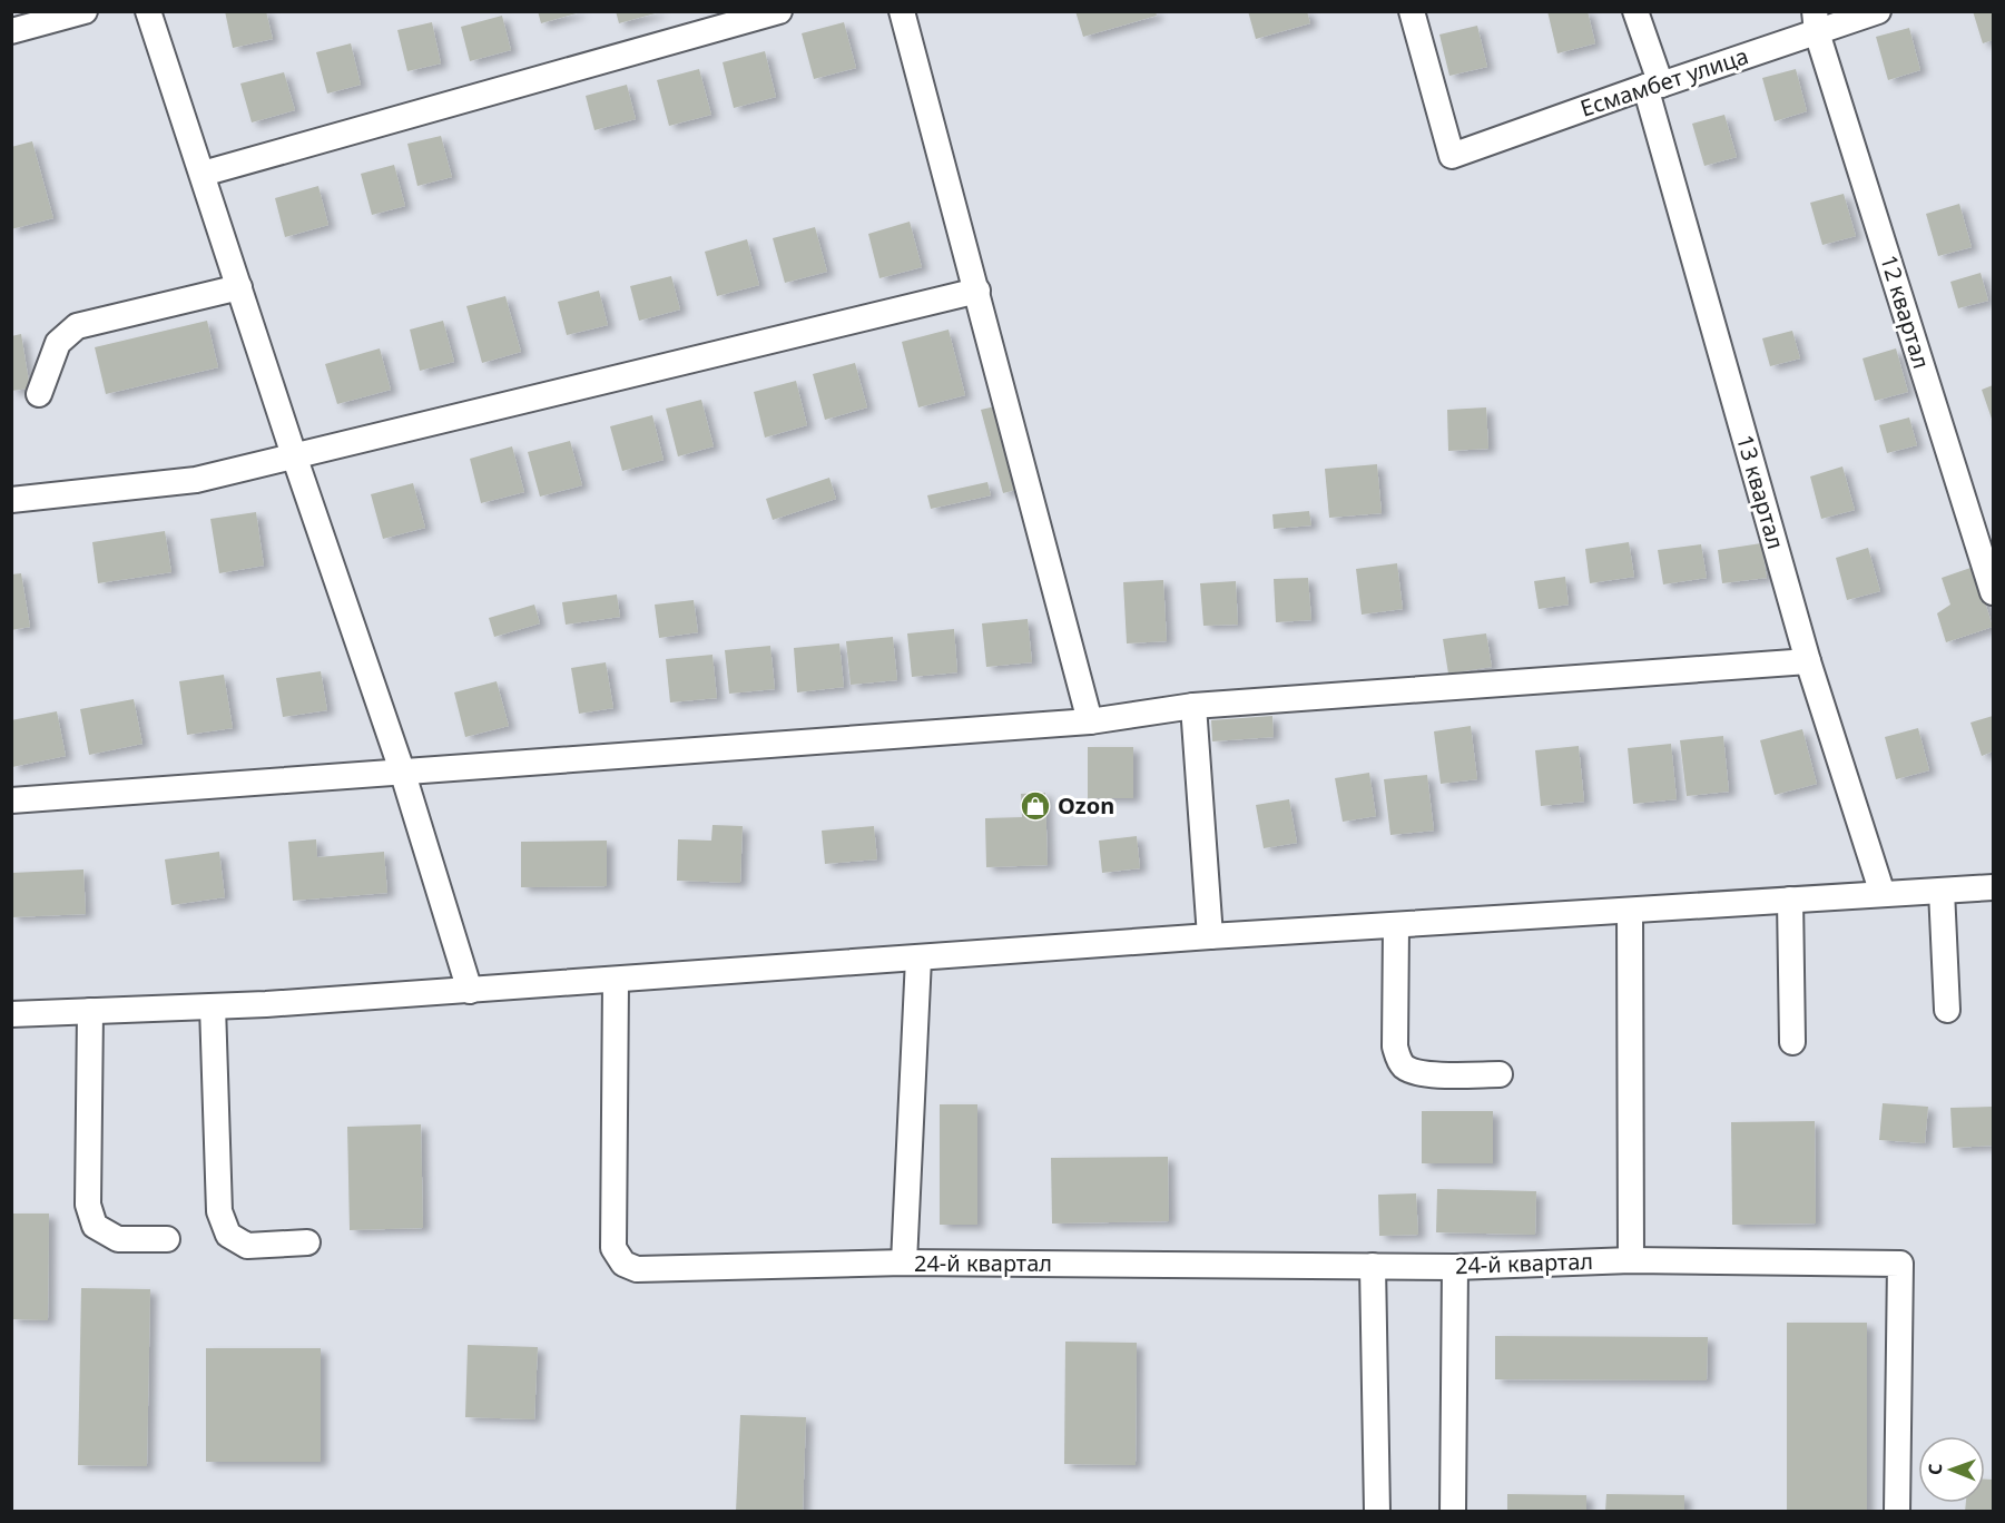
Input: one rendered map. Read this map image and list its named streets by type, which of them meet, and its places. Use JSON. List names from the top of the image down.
{
  "streets": {
    "street": [
      "Есмамбет улица",
      "12 квартал",
      "13 квартал",
      "24-й квартал"
    ]
  },
  "crossings": [
    ["Есмамбет улица", "12 квартал"],
    ["Есмамбет улица", "13 квартал"]
  ],
  "places": {
    "shop": ["Ozon"]
  },
  "north": "left"
}
